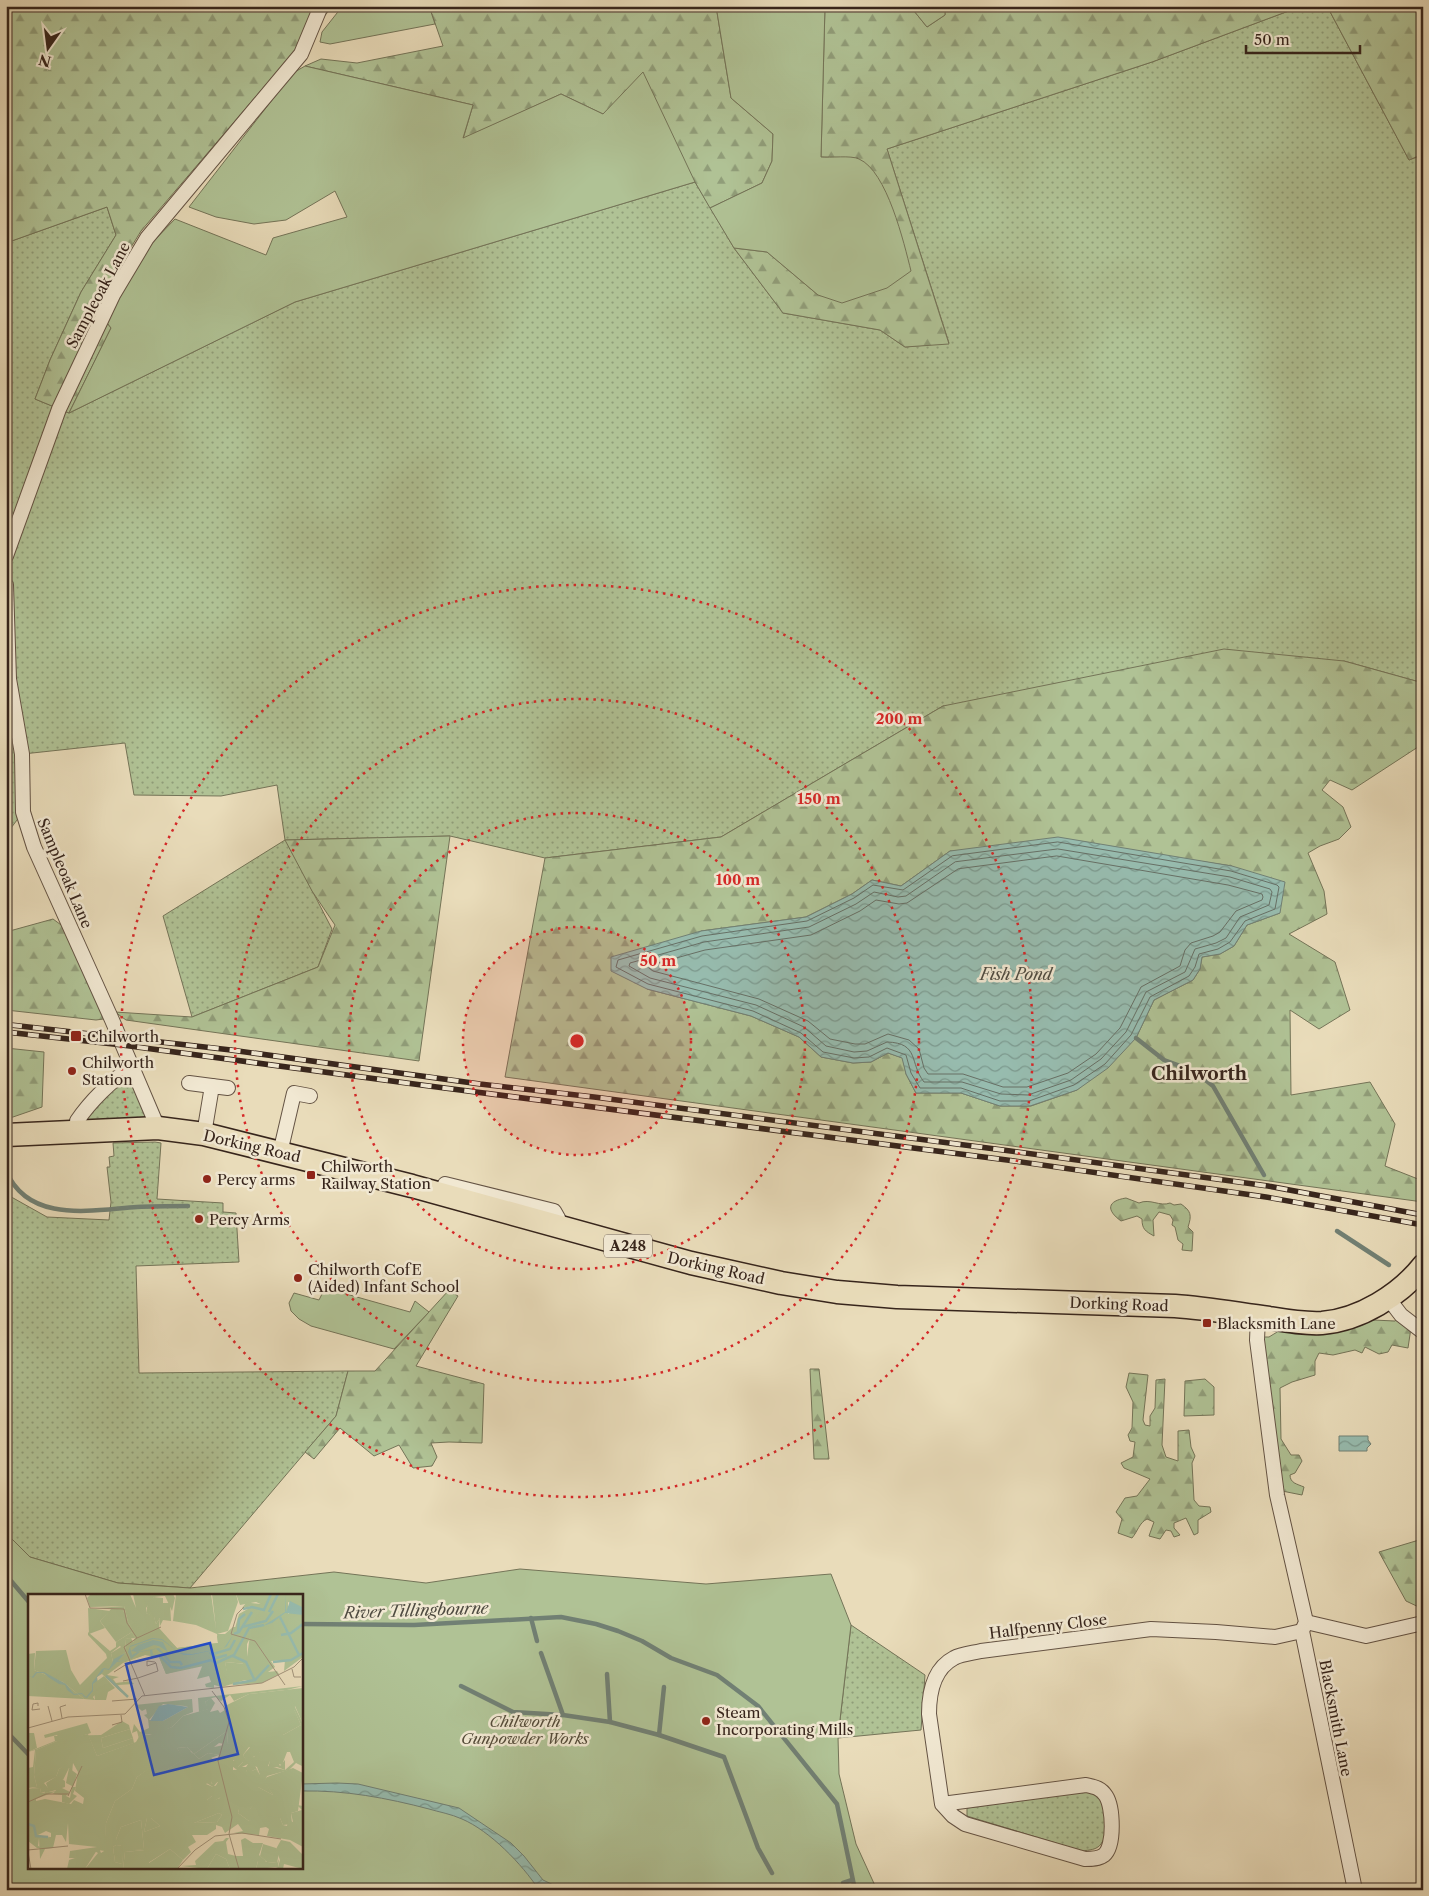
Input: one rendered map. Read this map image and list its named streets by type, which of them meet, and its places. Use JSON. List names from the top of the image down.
{
  "streets": {
    "main road": ["Dorking Road", "A248"],
    "street": ["Sampleoak Lane", "Halfpenny Close", "Blacksmith Lane"]
  },
  "crossings": [
    ["Sampleoak Lane", "Dorking Road"],
    ["Dorking Road", "Blacksmith Lane"],
    ["Halfpenny Close", "Blacksmith Lane"]
  ],
  "districts": ["Chilworth"],
  "water": ["Fish Pond", "River Tillingbourne"],
  "parks": ["Chilworth Gunpowder Works"],
  "places": {
    "transit": ["Chilworth", "Chilworth Railway Station", "Blacksmith Lane"],
    "other": [
      "Chilworth Station",
      "Percy arms",
      "Percy Arms",
      "Chilworth CofE (Aided) Infant School",
      "Steam Incorporating Mills"
    ]
  },
  "scale_bar": "50 m",
  "north": "bottom",
  "rings": [
    "200 m",
    "150 m",
    "100 m",
    "50 m"
  ]
}
